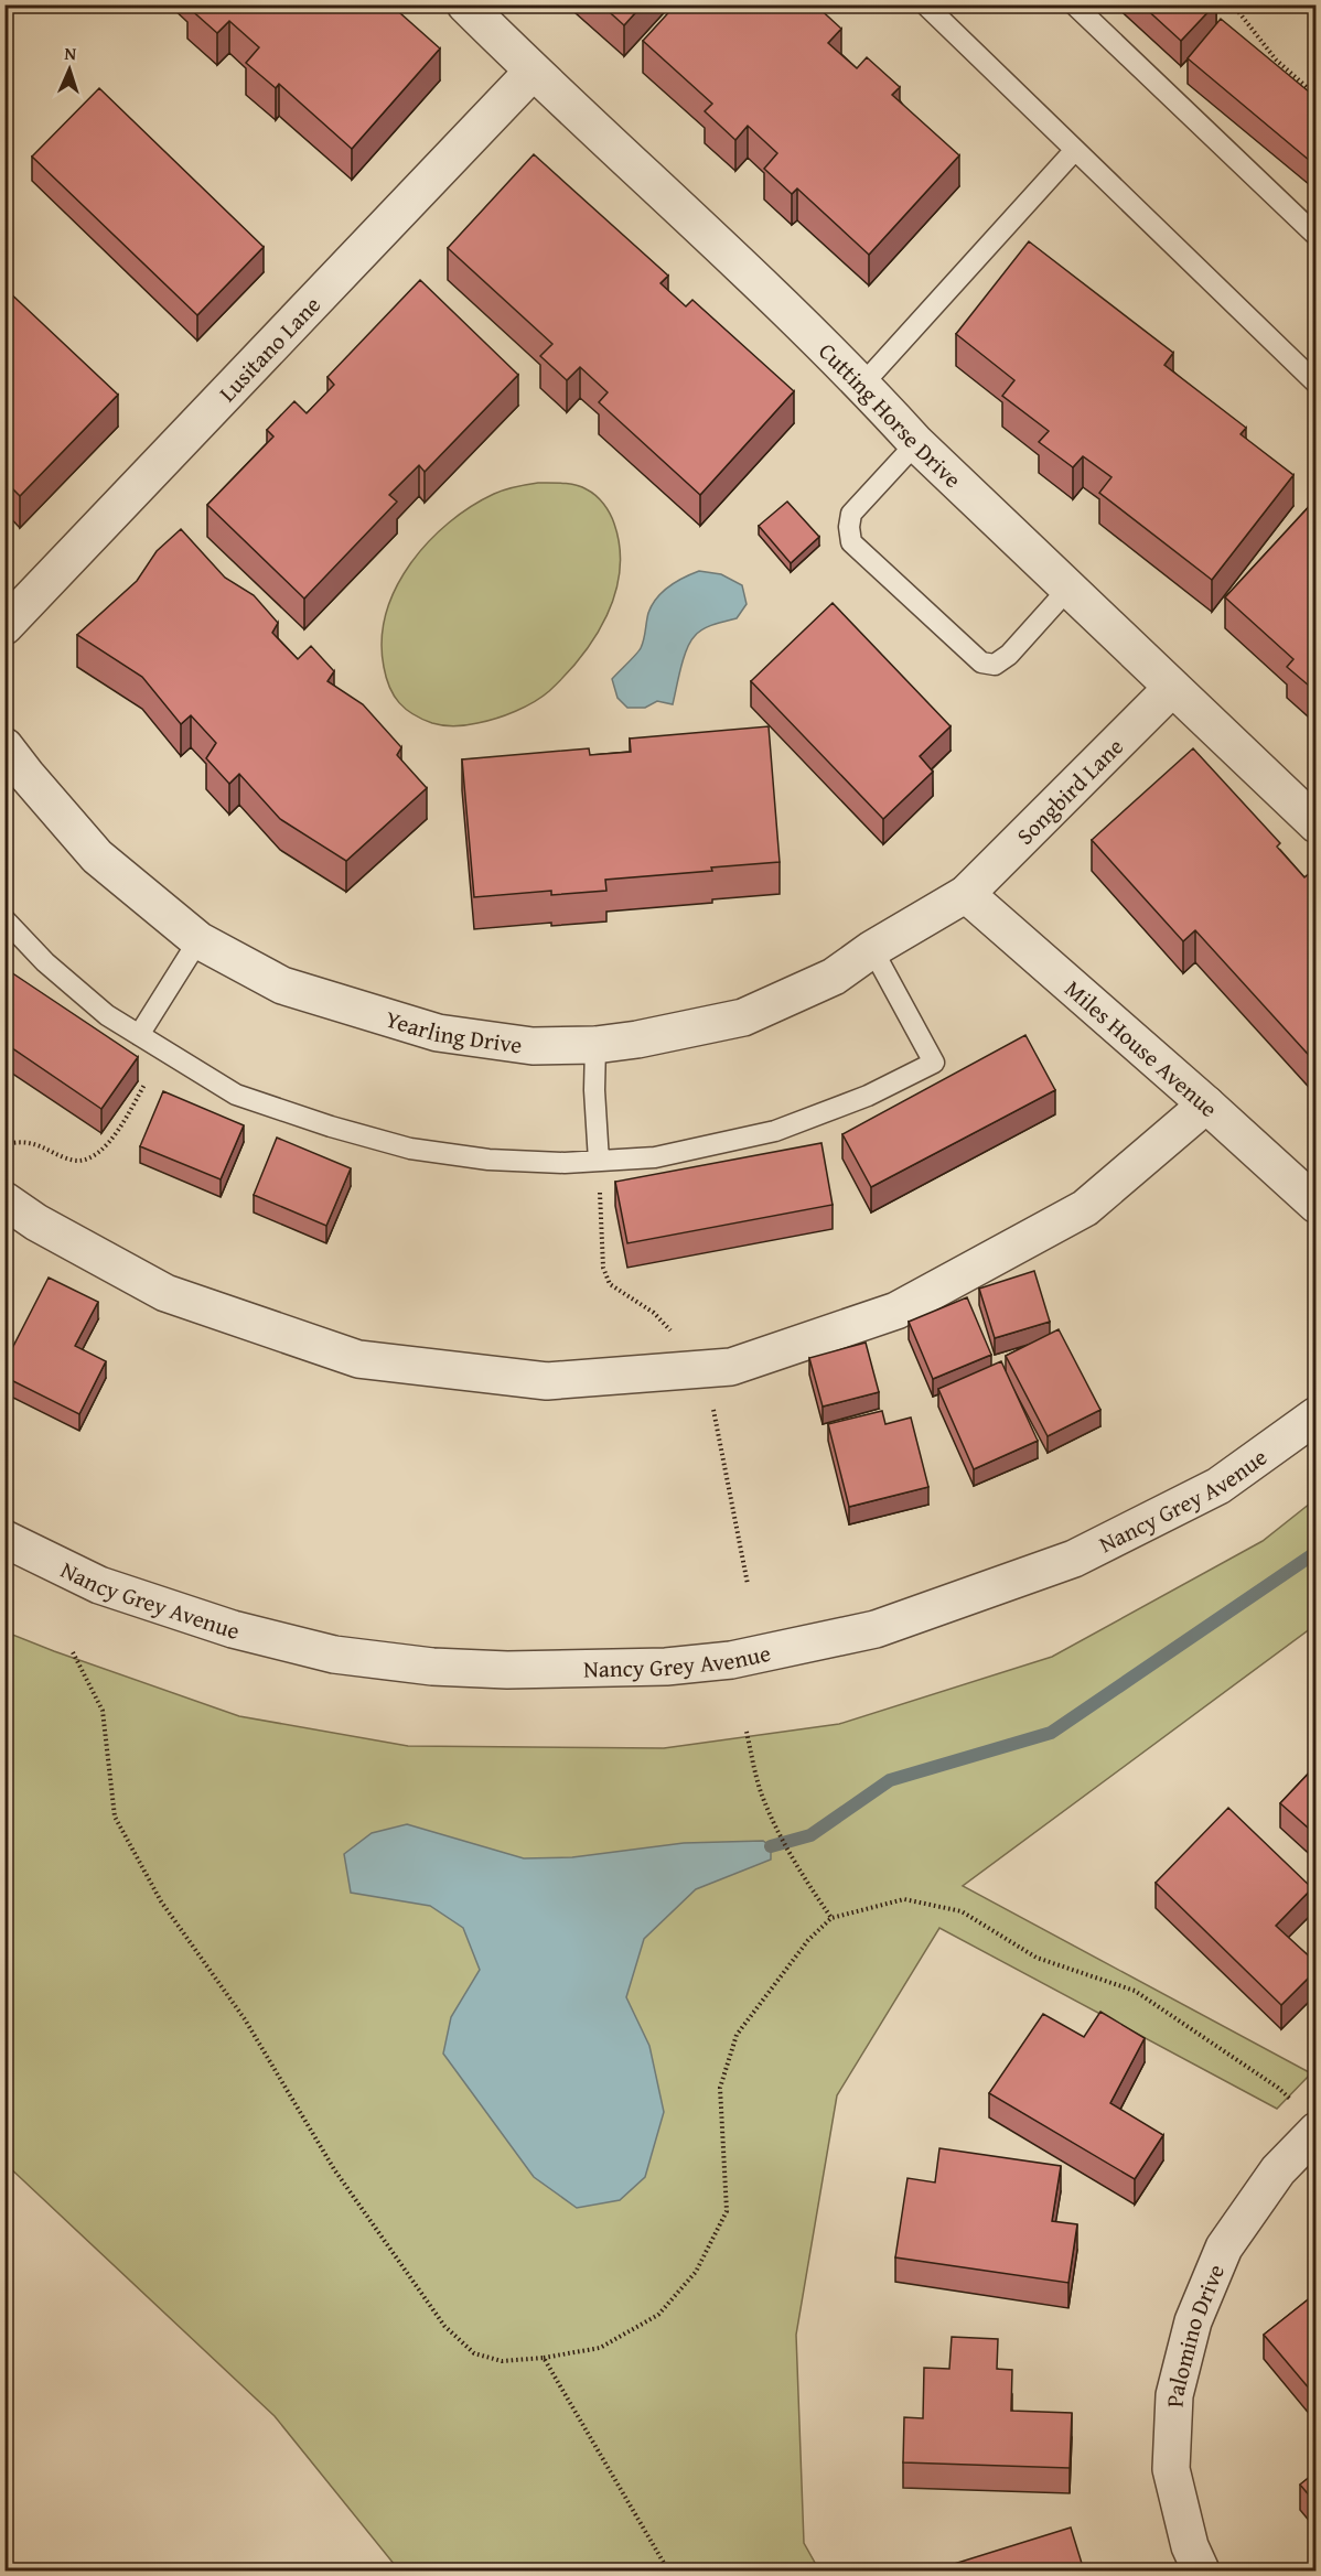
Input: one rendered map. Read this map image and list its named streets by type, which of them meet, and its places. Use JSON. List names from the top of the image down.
{
  "streets": {
    "street": [
      "Lusitano Lane",
      "Cutting Horse Drive",
      "Songbird Lane",
      "Yearling Drive",
      "Miles House Avenue",
      "Nancy Grey Avenue",
      "Palomino Drive"
    ]
  },
  "crossings": [
    ["Lusitano Lane", "Cutting Horse Drive"],
    ["Cutting Horse Drive", "Songbird Lane"],
    ["Songbird Lane", "Yearling Drive"],
    ["Songbird Lane", "Miles House Avenue"],
    ["Yearling Drive", "Miles House Avenue"]
  ],
  "north": "top"
}
